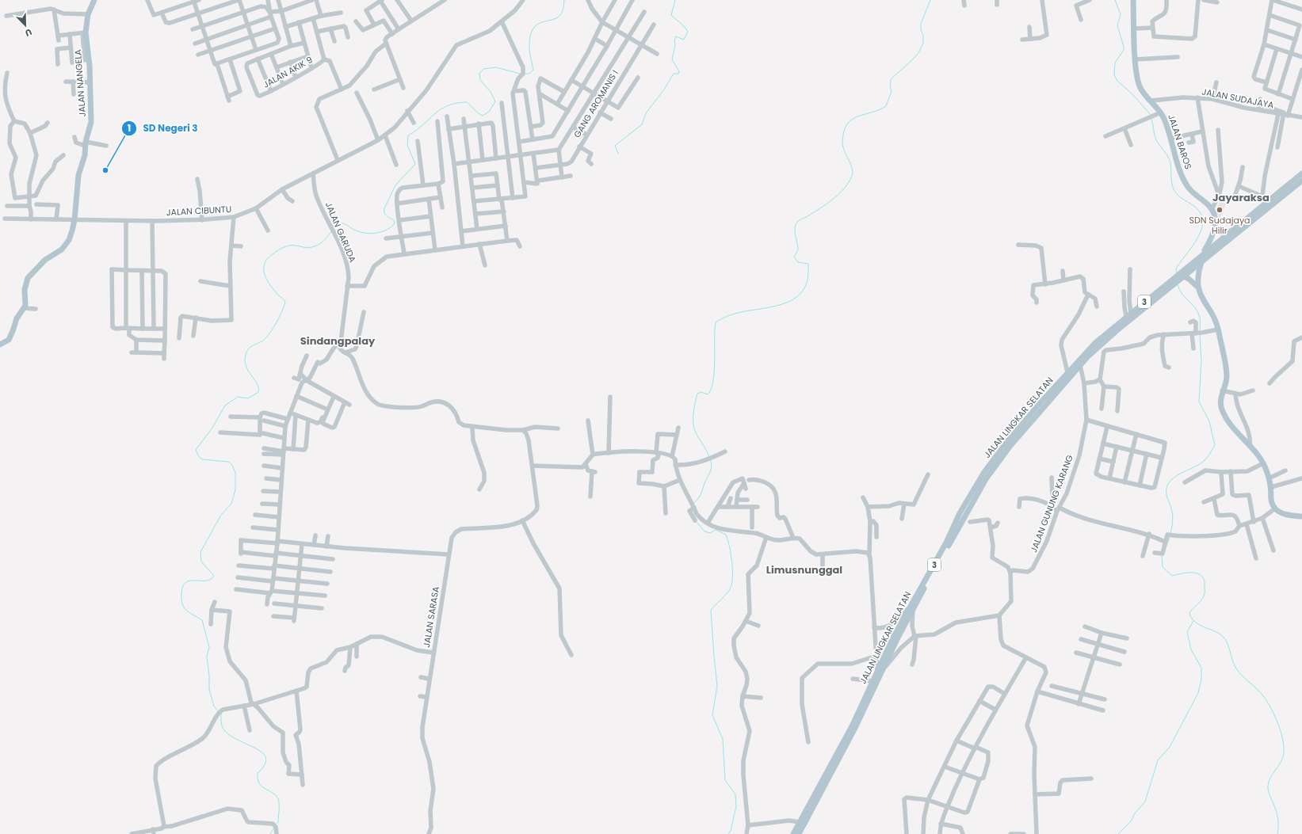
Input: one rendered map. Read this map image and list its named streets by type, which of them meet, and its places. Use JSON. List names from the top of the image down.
{
  "streets": {
    "main road": [
      "JALAN NANGELA",
      "JALAN BAROS",
      "3",
      "JALAN LINGKAR SELATAN"
    ],
    "street": [
      "JALAN AKIK 9",
      "JALAN SUDAJAYA",
      "GANG AROMANIS I",
      "JALAN CIBUNTU",
      "JALAN GARUDA",
      "JALAN GUNUNG KARANG",
      "JALAN SARASA"
    ]
  },
  "crossings": [
    ["JALAN NANGELA", "JALAN CIBUNTU"],
    ["JALAN SUDAJAYA", "JALAN BAROS"],
    ["JALAN CIBUNTU", "JALAN GARUDA"],
    ["3", "JALAN LINGKAR SELATAN"],
    ["JALAN LINGKAR SELATAN", "JALAN GUNUNG KARANG"]
  ],
  "districts": ["Jayaraksa", "Sindangpalay", "Limusnunggal"],
  "places": ["SD Negeri 3", "SDN Sudajaya Hilir"],
  "north": "bottom right"
}
